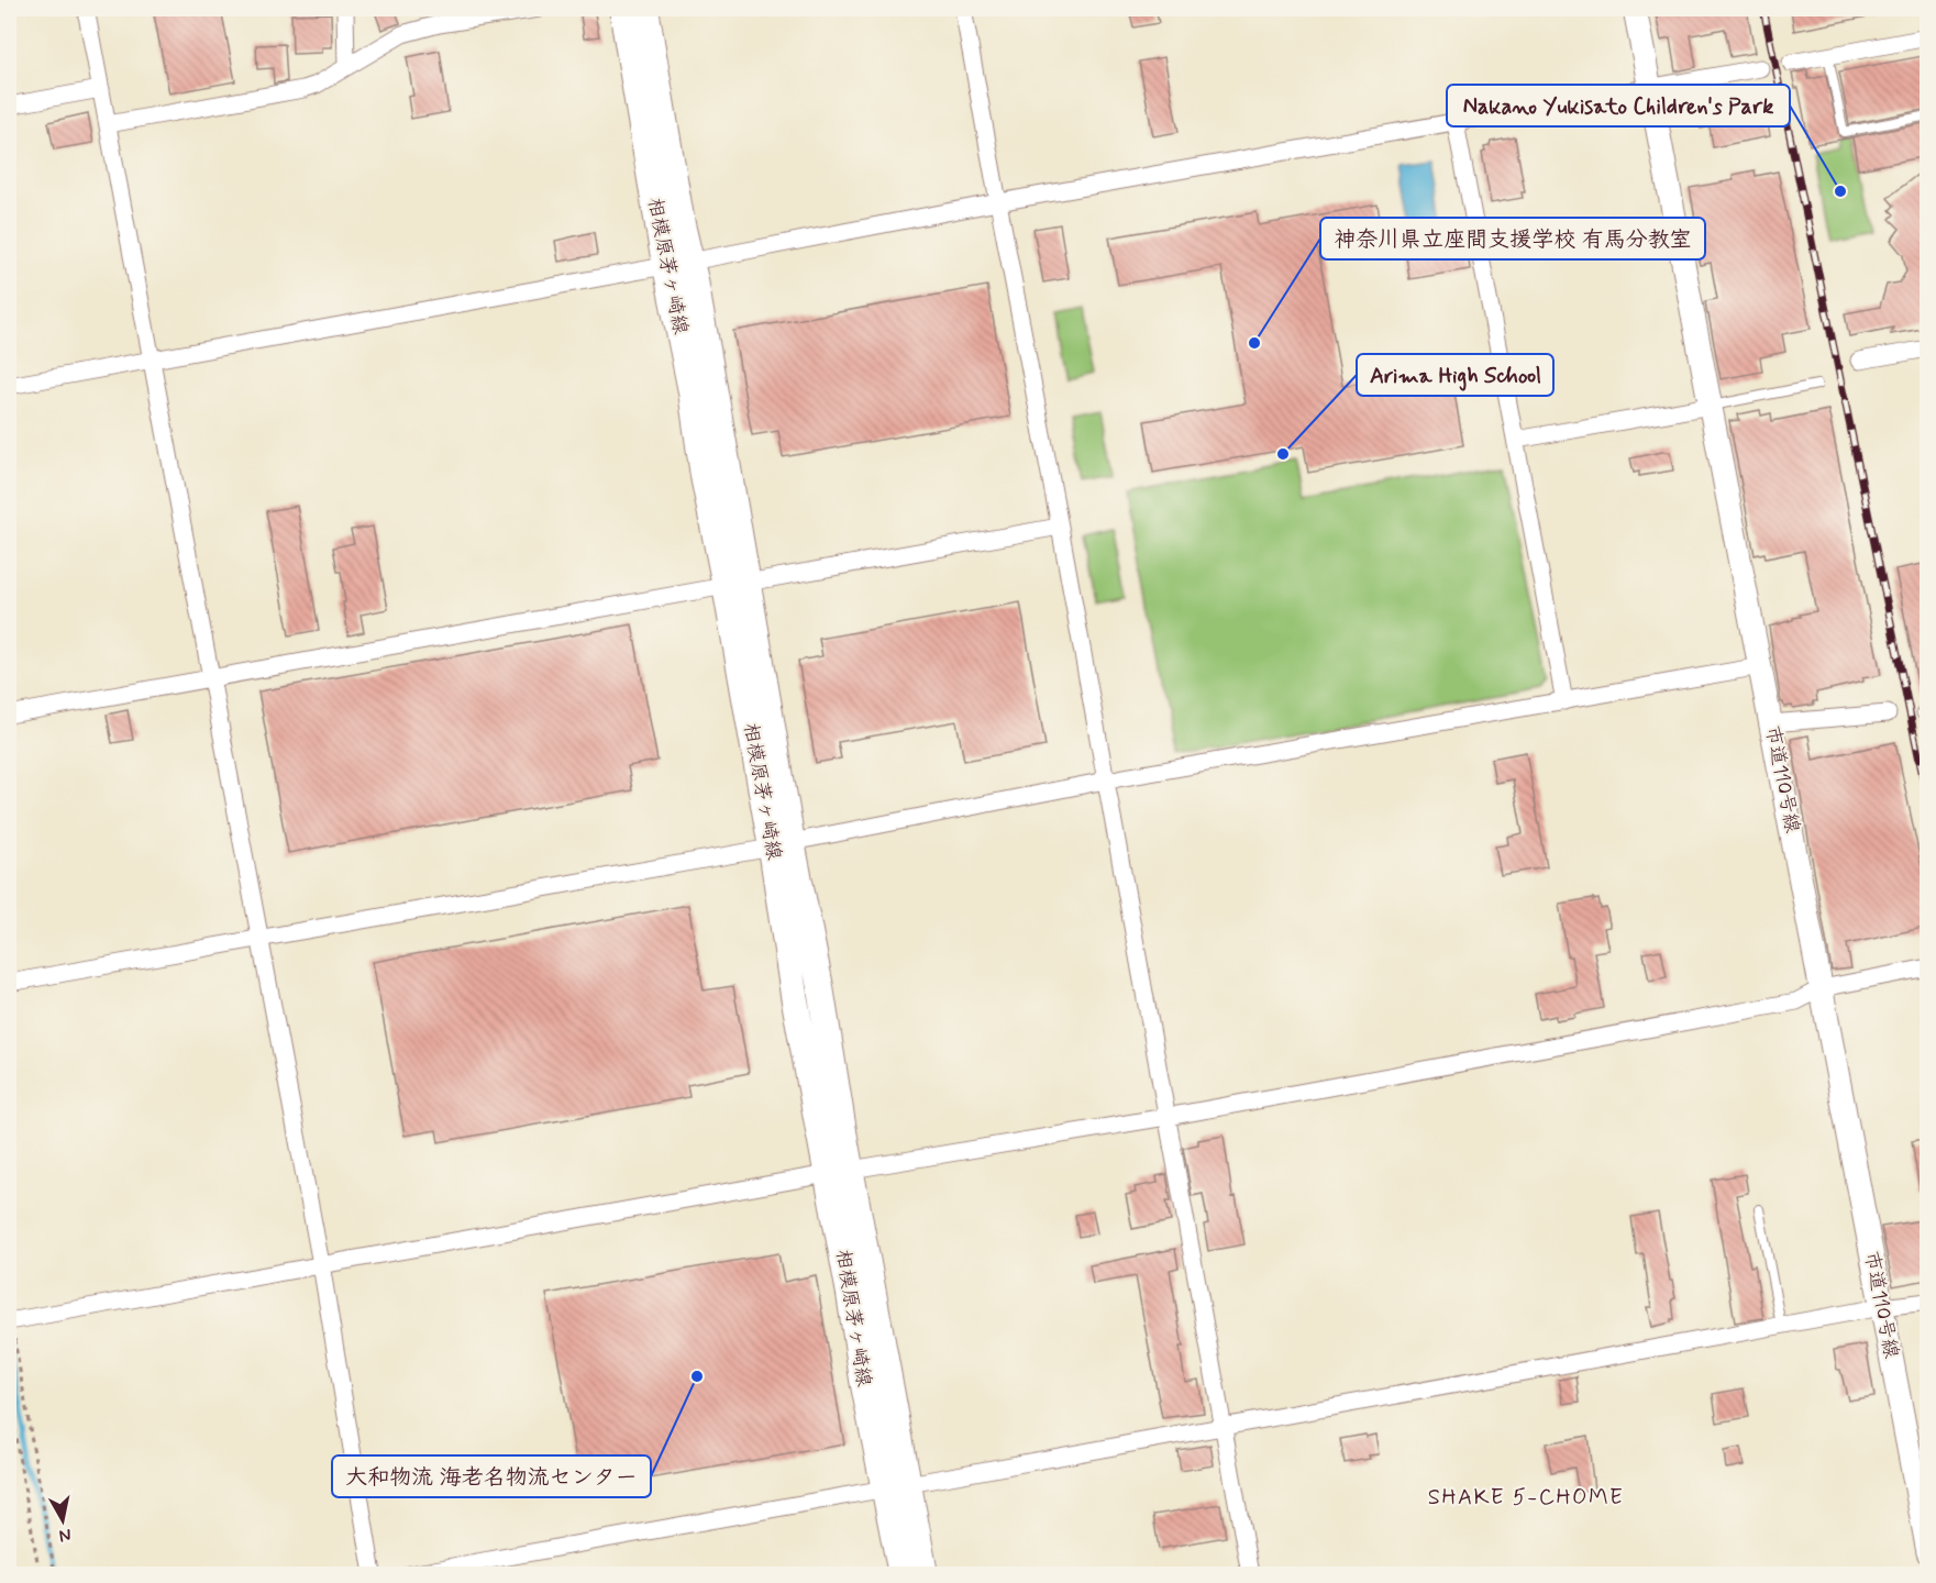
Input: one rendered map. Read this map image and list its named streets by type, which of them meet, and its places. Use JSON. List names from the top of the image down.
{
  "streets": {
    "main road": ["相模原茅ヶ崎線"],
    "street": ["市道110号線"]
  },
  "districts": ["SHAKE 5-CHOME"],
  "places": [
    "Nakano Yukisato Children's Park",
    "神奈川県立座間支援学校 有馬分教室",
    "Arima High School",
    "大和物流 海老名物流センター"
  ],
  "north": "bottom"
}
